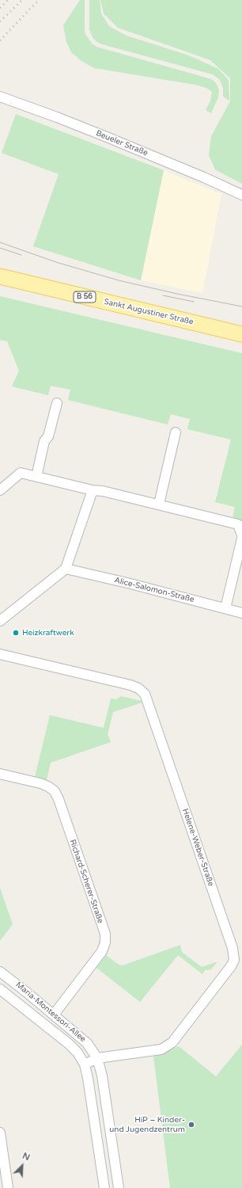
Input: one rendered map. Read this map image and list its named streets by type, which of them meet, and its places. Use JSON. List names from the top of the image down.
{
  "streets": {
    "main road": ["B 56", "Sankt Augustiner Straße"],
    "street": [
      "Beueler Straße",
      "Alice-Salomon-Straße",
      "Helene-Weber-Straße",
      "Richard-Scherer-Straße",
      "Maria-Montessori-Allee"
    ]
  },
  "crossings": [
    ["Helene-Weber-Straße", "Maria-Montessori-Allee"],
    ["Richard-Scherer-Straße", "Maria-Montessori-Allee"]
  ],
  "places": ["Heizkraftwerk", "HiP – Kinder- und Jugendzentrum"],
  "north": "top right"
}
